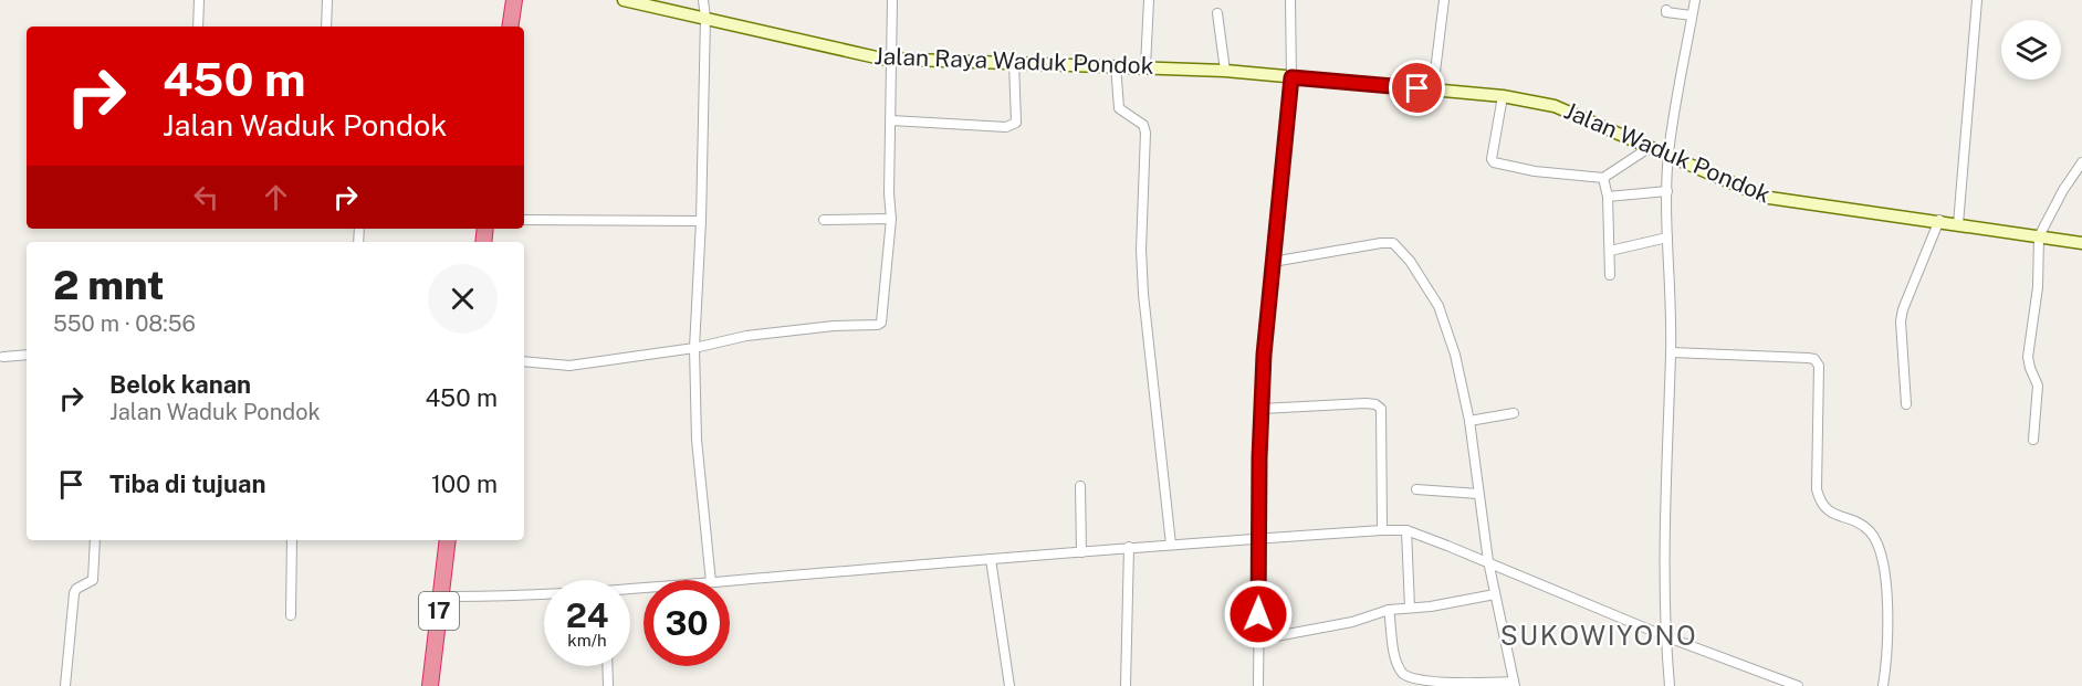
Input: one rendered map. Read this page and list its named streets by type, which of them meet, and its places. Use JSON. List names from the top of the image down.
{
  "streets": {
    "highway": ["17"],
    "street": ["Jalan Raya Waduk Pondok", "Jalan Waduk Pondok"]
  },
  "crossings": [
    ["Jalan Raya Waduk Pondok", "Jalan Waduk Pondok"]
  ],
  "districts": ["SUKOWIYONO"],
  "page": {
    "turn": ["450 m", "Jalan Waduk Pondok"],
    "heading": ["2 mnt", "550 m · 08:56"],
    "list": [
      {
        "name": "Belok kanan",
        "note": "Jalan Waduk Pondok",
        "value": "450 m"
      },
      {
        "name": "Tiba di tujuan",
        "value": "100 m"
      }
    ],
    "speed": "24 km/h",
    "limit": "30"
  }
}
